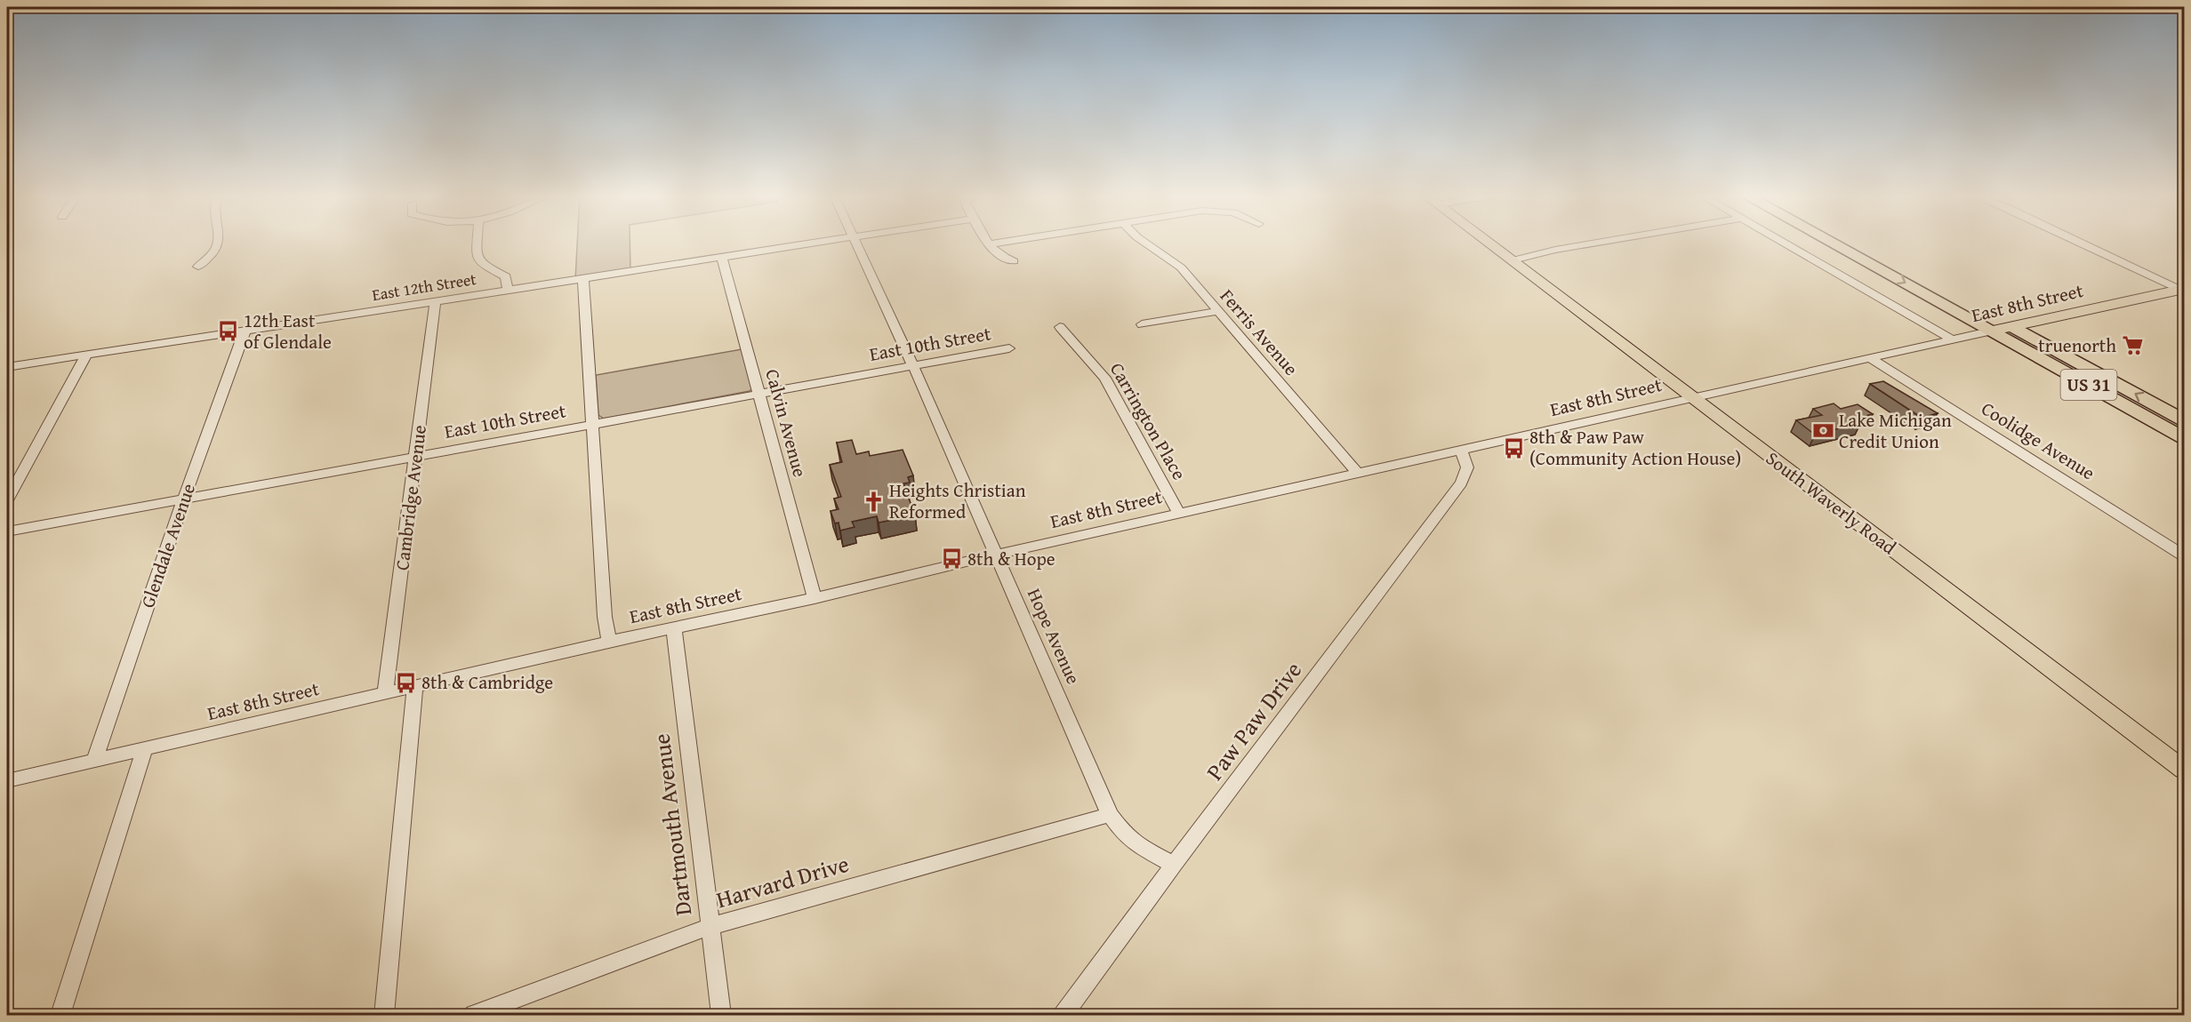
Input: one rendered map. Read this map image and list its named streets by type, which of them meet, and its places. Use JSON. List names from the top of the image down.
{
  "streets": {
    "highway": ["US 31"],
    "main road": ["East 8th Street", "South Waverly Road"],
    "street": [
      "East 12th Street",
      "Ferris Avenue",
      "East 10th Street",
      "Carrington Place",
      "Calvin Avenue",
      "Coolidge Avenue",
      "Cambridge Avenue",
      "Glendale Avenue",
      "Hope Avenue",
      "Paw Paw Drive",
      "Dartmouth Avenue",
      "Harvard Drive"
    ]
  },
  "crossings": [
    ["East 12th Street", "Calvin Avenue"],
    ["East 12th Street", "Cambridge Avenue"],
    ["East 12th Street", "Glendale Avenue"],
    ["East 8th Street", "Ferris Avenue"],
    ["East 8th Street", "US 31"],
    ["East 8th Street", "Carrington Place"],
    ["East 8th Street", "Calvin Avenue"],
    ["East 8th Street", "Coolidge Avenue"],
    ["East 8th Street", "Cambridge Avenue"],
    ["East 8th Street", "South Waverly Road"],
    ["East 8th Street", "Glendale Avenue"],
    ["East 8th Street", "Hope Avenue"],
    ["East 8th Street", "Paw Paw Drive"],
    ["East 8th Street", "Dartmouth Avenue"],
    ["East 10th Street", "Calvin Avenue"],
    ["East 10th Street", "Cambridge Avenue"],
    ["East 10th Street", "Glendale Avenue"],
    ["East 10th Street", "Hope Avenue"],
    ["Hope Avenue", "Paw Paw Drive"],
    ["Hope Avenue", "Harvard Drive"],
    ["Dartmouth Avenue", "Harvard Drive"]
  ],
  "places": {
    "bus stop": [
      "12th East of Glendale",
      "8th & Paw Paw (Community Action House)",
      "8th & Hope",
      "8th & Cambridge"
    ],
    "supermarket": ["truenorth"],
    "bank": ["Lake Michigan Credit Union"],
    "church": ["Heights Christian Reformed"]
  }
}
